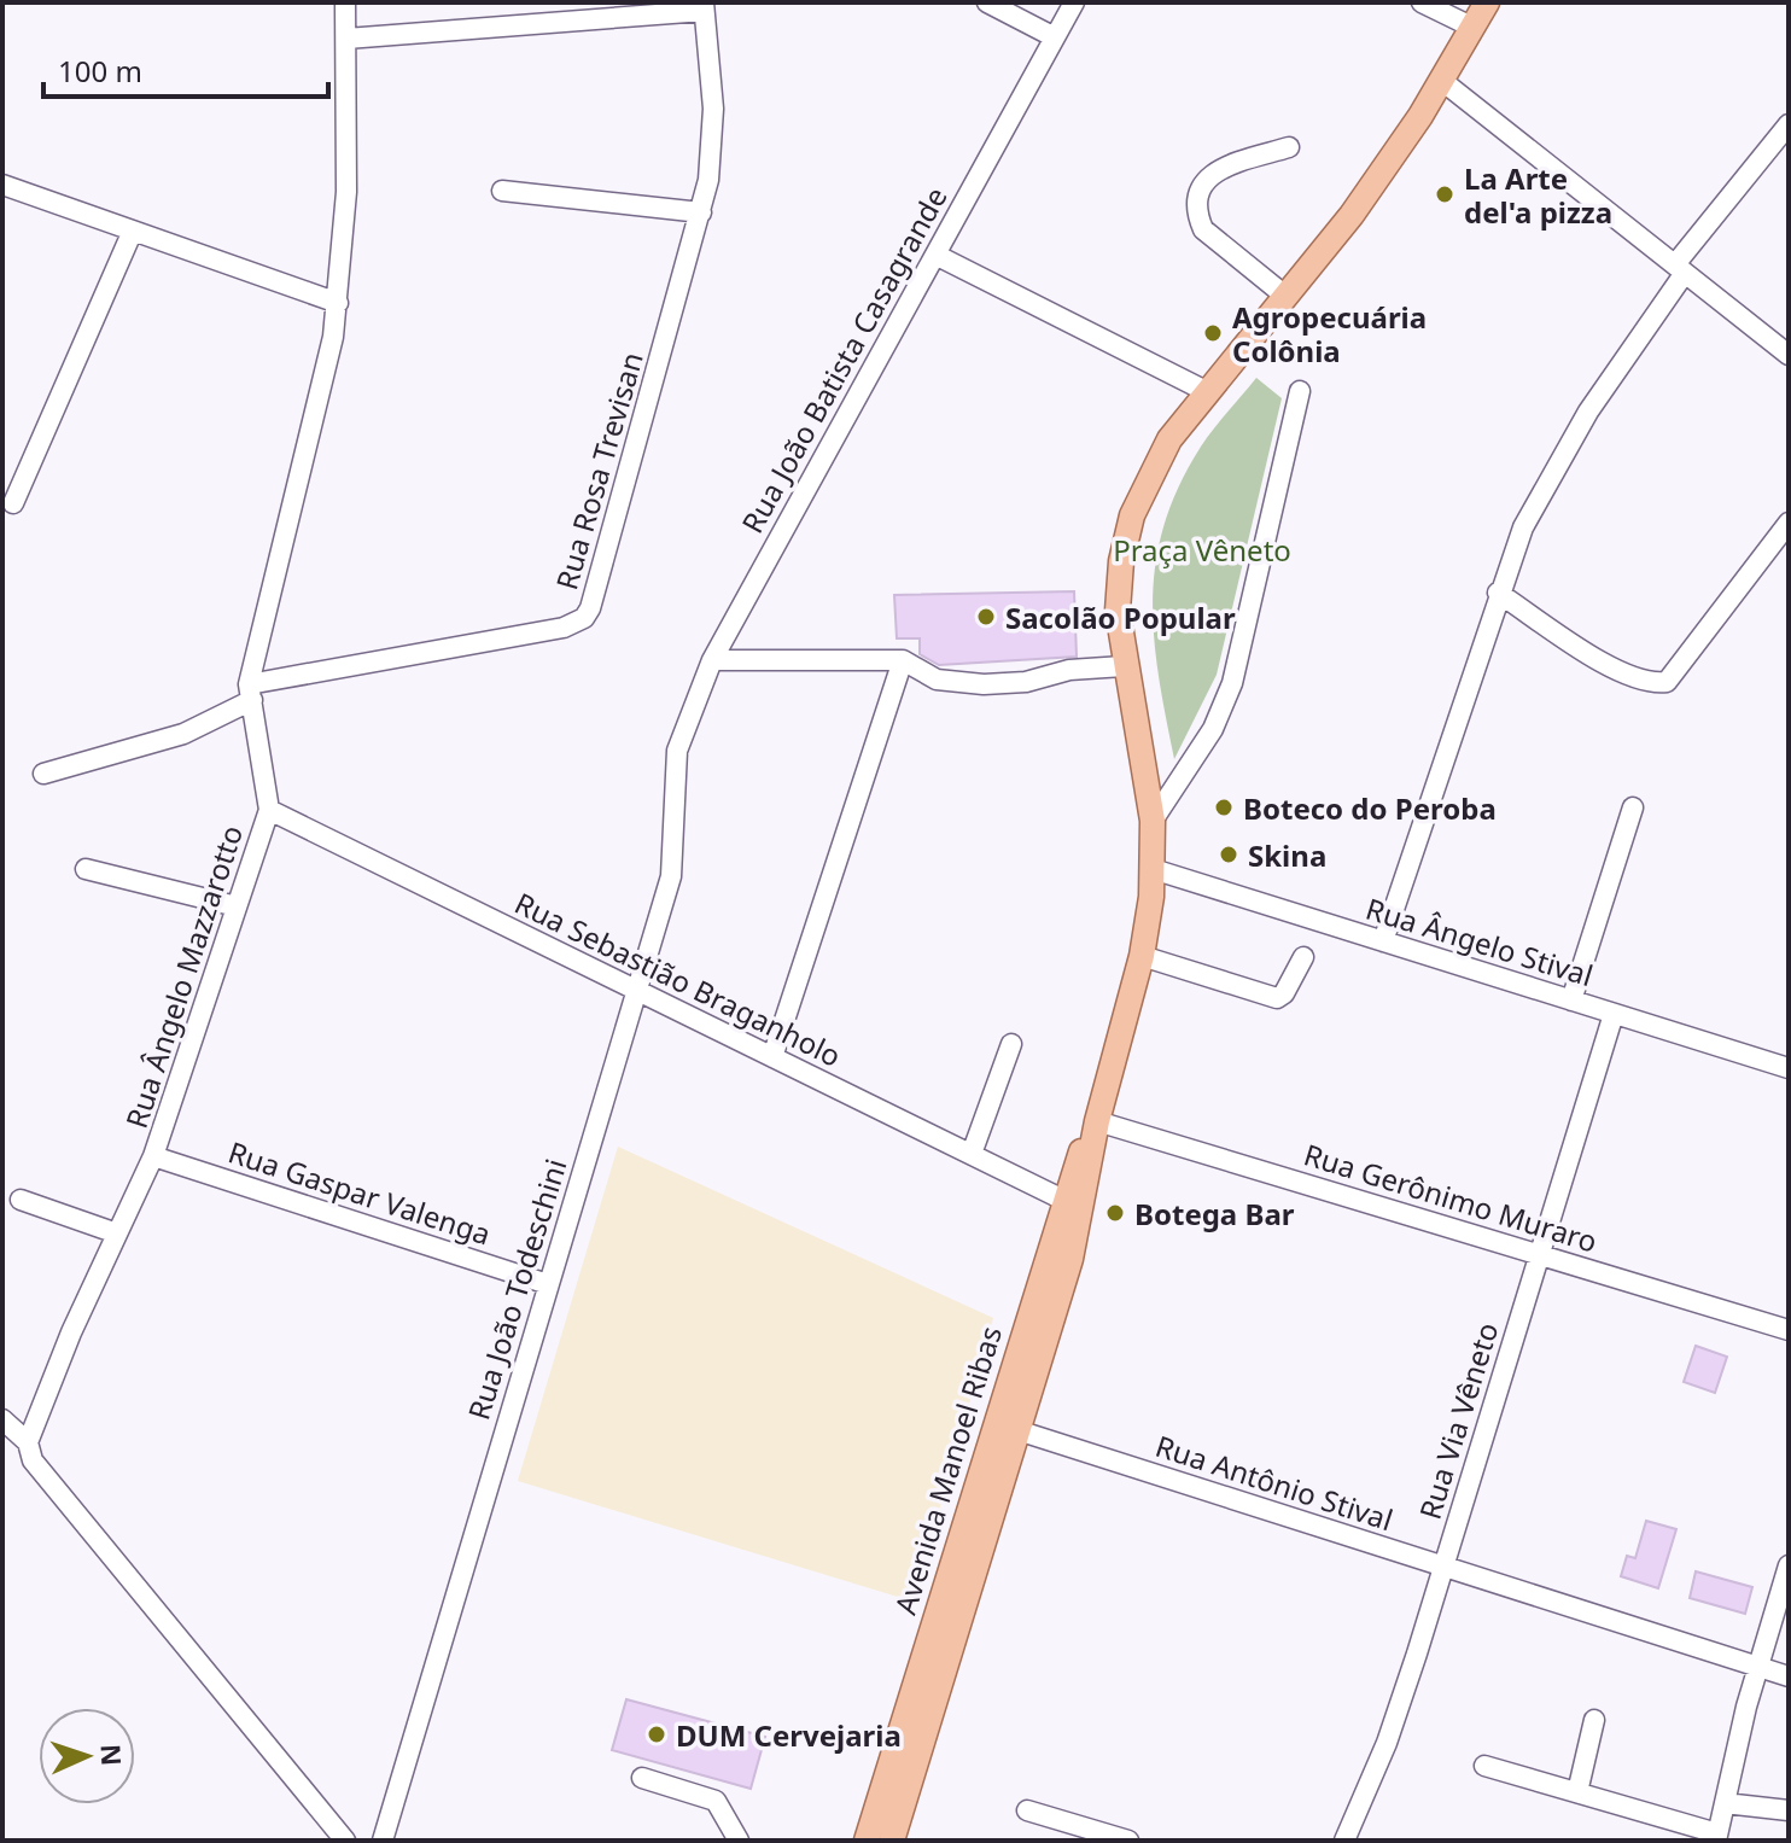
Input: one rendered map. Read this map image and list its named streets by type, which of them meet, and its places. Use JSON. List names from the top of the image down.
{
  "streets": {
    "main road": ["Avenida Manoel Ribas"],
    "street": [
      "Rua João Batista Casagrande",
      "Rua Rosa Trevisan",
      "Rua Ângelo Stival",
      "Rua Ângelo Mazzarotto",
      "Rua Sebastião Braganholo",
      "Rua Gaspar Valenga",
      "Rua Gerônimo Muraro",
      "Rua João Todeschini",
      "Rua Via Vêneto",
      "Rua Antônio Stival"
    ]
  },
  "crossings": [
    ["Rua João Batista Casagrande", "Rua João Todeschini"],
    ["Rua Rosa Trevisan", "Rua Ângelo Mazzarotto"],
    ["Rua Ângelo Stival", "Rua Via Vêneto"],
    ["Rua Ângelo Stival", "Avenida Manoel Ribas"],
    ["Rua Ângelo Mazzarotto", "Rua Sebastião Braganholo"],
    ["Rua Ângelo Mazzarotto", "Rua Gaspar Valenga"],
    ["Rua Sebastião Braganholo", "Rua João Todeschini"],
    ["Rua Sebastião Braganholo", "Avenida Manoel Ribas"],
    ["Rua Gaspar Valenga", "Rua João Todeschini"],
    ["Rua Gerônimo Muraro", "Rua Via Vêneto"],
    ["Rua Gerônimo Muraro", "Avenida Manoel Ribas"],
    ["Rua Via Vêneto", "Rua Antônio Stival"],
    ["Avenida Manoel Ribas", "Rua Antônio Stival"]
  ],
  "parks": ["Praça Vêneto"],
  "places": [
    "La Arte del'a pizza",
    "Agropecuária Colônia",
    "Sacolão Popular",
    "Boteco do Peroba",
    "Skina",
    "Botega Bar",
    "DUM Cervejaria"
  ],
  "scale_bar": "100 m",
  "north": "right"
}
